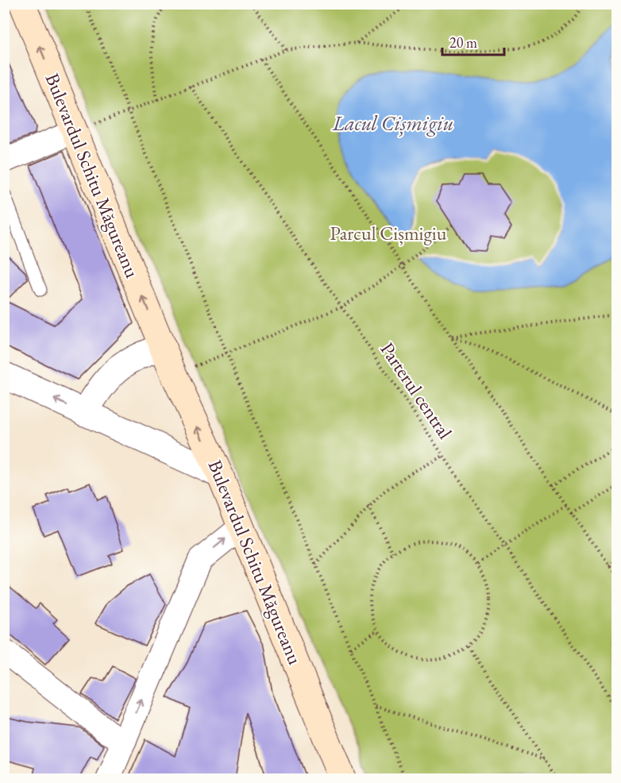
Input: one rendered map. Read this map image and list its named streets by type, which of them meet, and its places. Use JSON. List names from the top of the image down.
{
  "streets": {
    "main road": ["Bulevardul Schitu Măgureanu"],
    "path": ["Parterul central"]
  },
  "one_way": ["Bulevardul Schitu Măgureanu"],
  "water": ["Lacul Cișmigiu"],
  "parks": ["Parcul Cișmigiu"],
  "scale_bar": "20 m"
}
